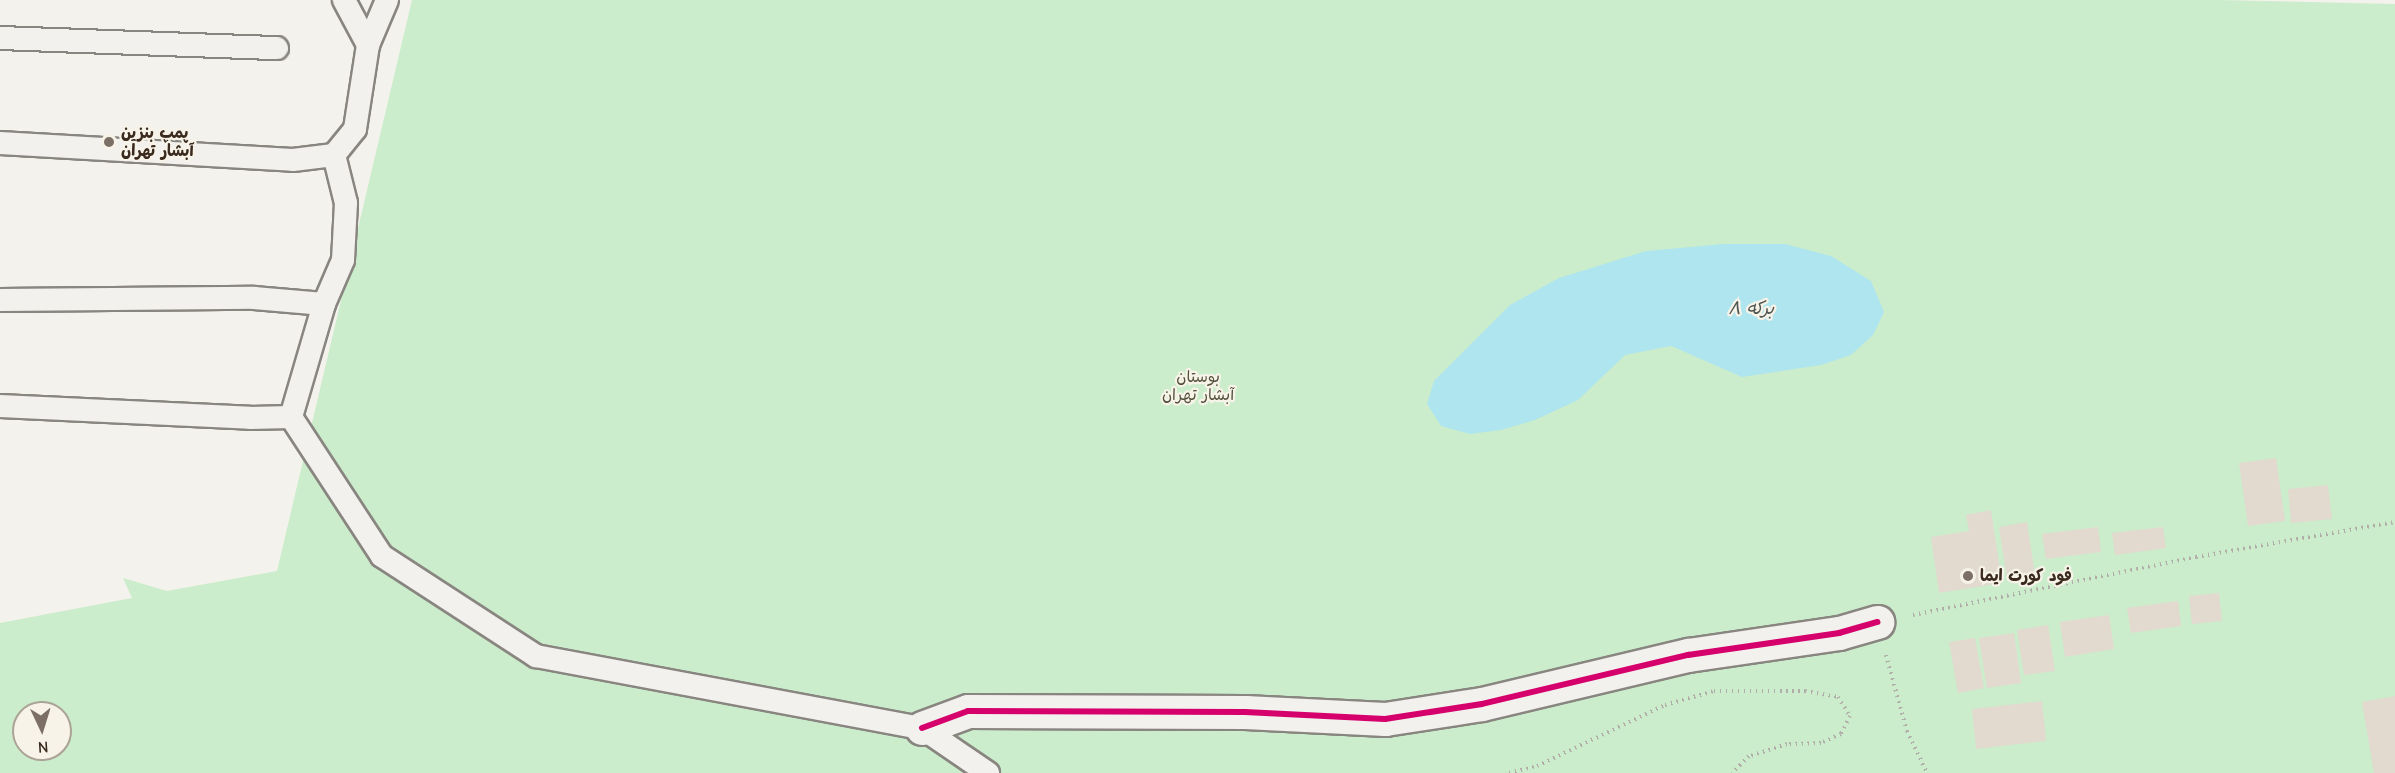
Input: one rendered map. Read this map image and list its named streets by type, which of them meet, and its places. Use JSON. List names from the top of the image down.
{
  "water": ["برکه ۸"],
  "parks": ["بوستان آبشار تهران"],
  "places": ["پمپ بنزین آبشار تهران", "فود کورت ایما"],
  "north": "bottom"
}
